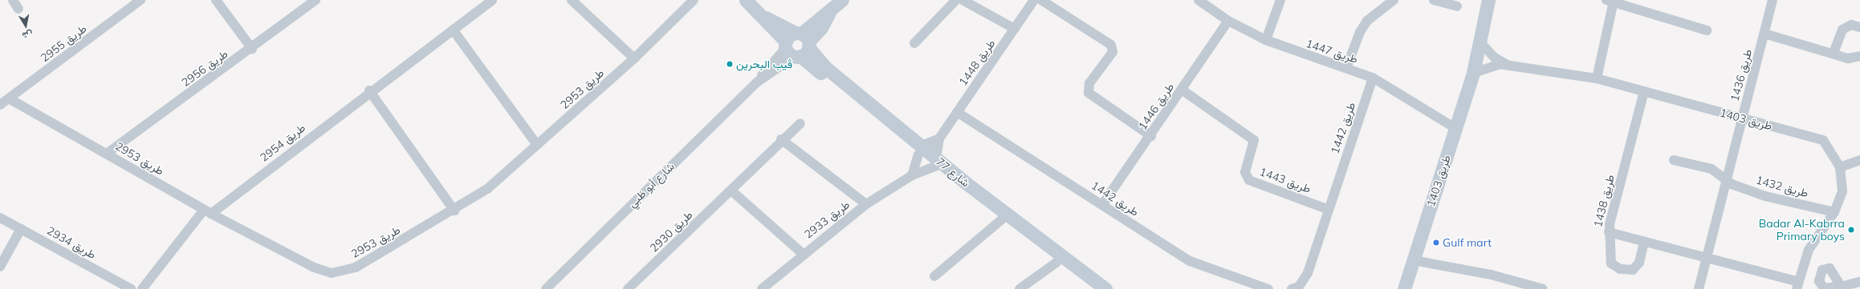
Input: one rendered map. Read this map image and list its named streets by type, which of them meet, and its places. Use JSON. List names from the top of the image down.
{
  "streets": {
    "street": [
      "طريق 2955",
      "طريق 1447",
      "طريق 1448",
      "طريق 2956",
      "طريق 1436",
      "طريق 2953",
      "طريق 1446",
      "طريق 1403",
      "طريق 1442",
      "طريق 2954",
      "شارع 77",
      "طريق 1443",
      "شارع أبو ظبي",
      "طريق 1432",
      "طريق 1438",
      "طريق 2933",
      "طريق 2930",
      "طريق 2934"
    ]
  },
  "crossings": [
    ["طريق 2955", "طريق 2953"],
    ["طريق 1447", "طريق 1446"],
    ["طريق 1447", "طريق 1403"],
    ["طريق 1447", "طريق 1442"],
    ["طريق 1448", "طريق 1442"],
    ["طريق 1448", "شارع 77"],
    ["طريق 1448", "طريق 2933"],
    ["طريق 2956", "طريق 2953"],
    ["طريق 1436", "طريق 1403"],
    ["طريق 1436", "طريق 1432"],
    ["طريق 2953", "طريق 2954"],
    ["طريق 1446", "طريق 1442"],
    ["طريق 1446", "طريق 1443"],
    ["طريق 1403", "طريق 1432"],
    ["طريق 1403", "طريق 1438"],
    ["طريق 1442", "طريق 1443"],
    ["شارع 77", "شارع أبو ظبي"],
    ["شارع 77", "طريق 2933"]
  ],
  "places": ["ڤيب البحرين", "Badar Al-Kabrra Primary boys", "Gulf mart"],
  "north": "bottom"
}
